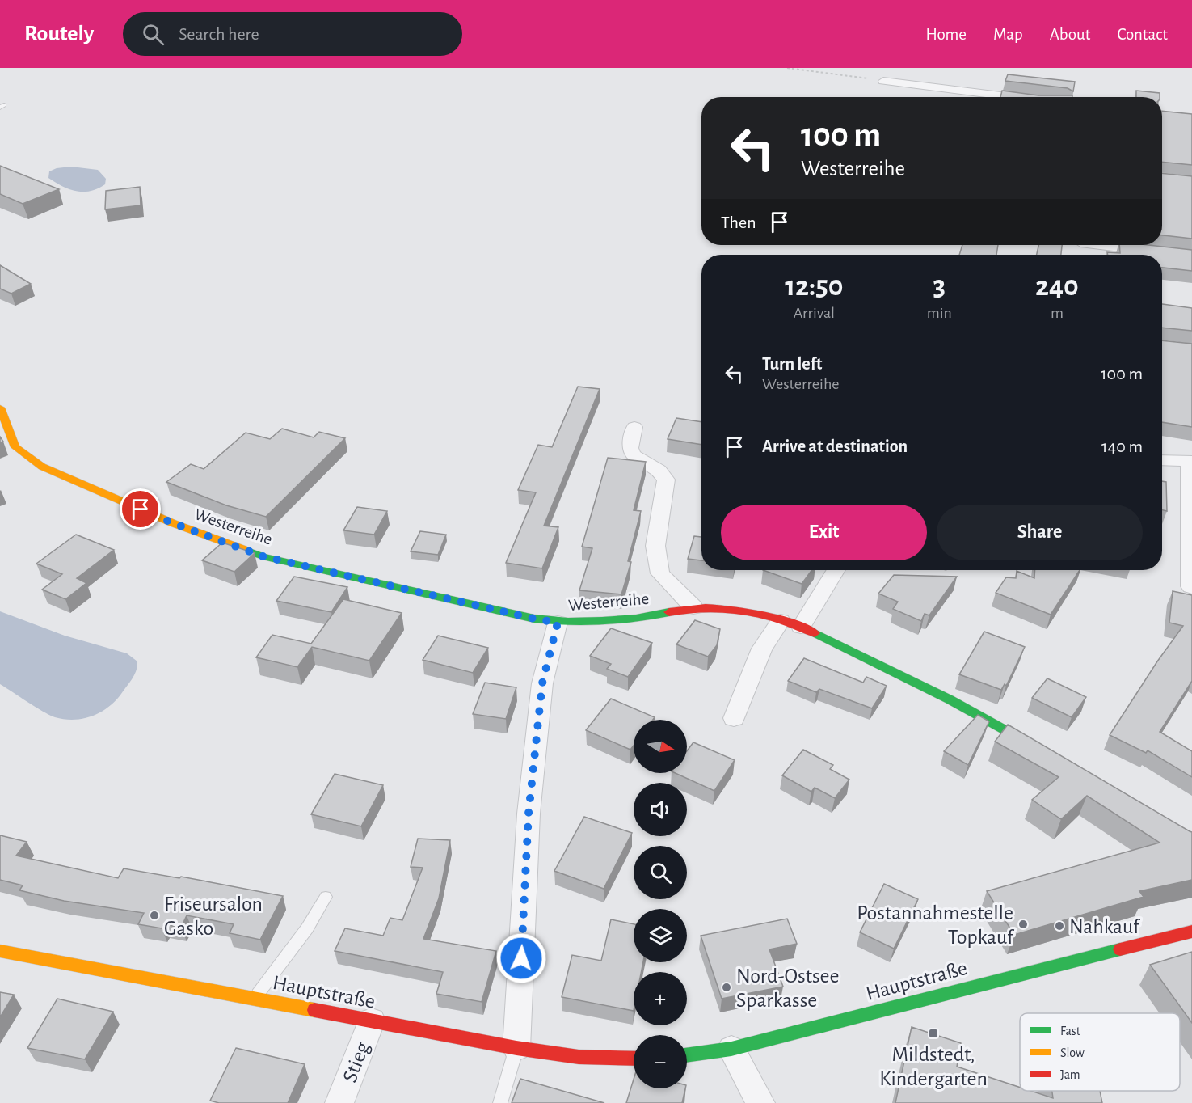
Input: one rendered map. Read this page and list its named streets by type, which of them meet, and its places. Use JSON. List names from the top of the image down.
{
  "streets": {
    "street": ["Westerreihe", "Hauptstraße", "Stieg"]
  },
  "crossings": [
    ["Hauptstraße", "Stieg"]
  ],
  "places": {
    "other": [
      "Friseursalon Gasko",
      "Postannahmestelle Topkauf",
      "Nahkauf",
      "Nord-Ostsee Sparkasse"
    ],
    "transit": ["Mildstedt, Kindergarten"]
  },
  "legend": ["Fast", "Slow", "Jam"],
  "north": "right",
  "page": {
    "header": "Routely",
    "search": "Search here",
    "nav": [
      "Home",
      "Map",
      "About",
      "Contact"
    ],
    "turn": ["100 m", "Westerreihe"],
    "then": "Then",
    "eta": [
      "12:50",
      "Arrival",
      "3",
      "min",
      "240",
      "m"
    ],
    "list": [
      {
        "name": "Turn left",
        "note": "Westerreihe",
        "value": "100 m"
      },
      {
        "name": "Arrive at destination",
        "value": "140 m"
      }
    ],
    "buttons": ["Exit", "Share"],
    "map_buttons": ["+", "−"]
  }
}
